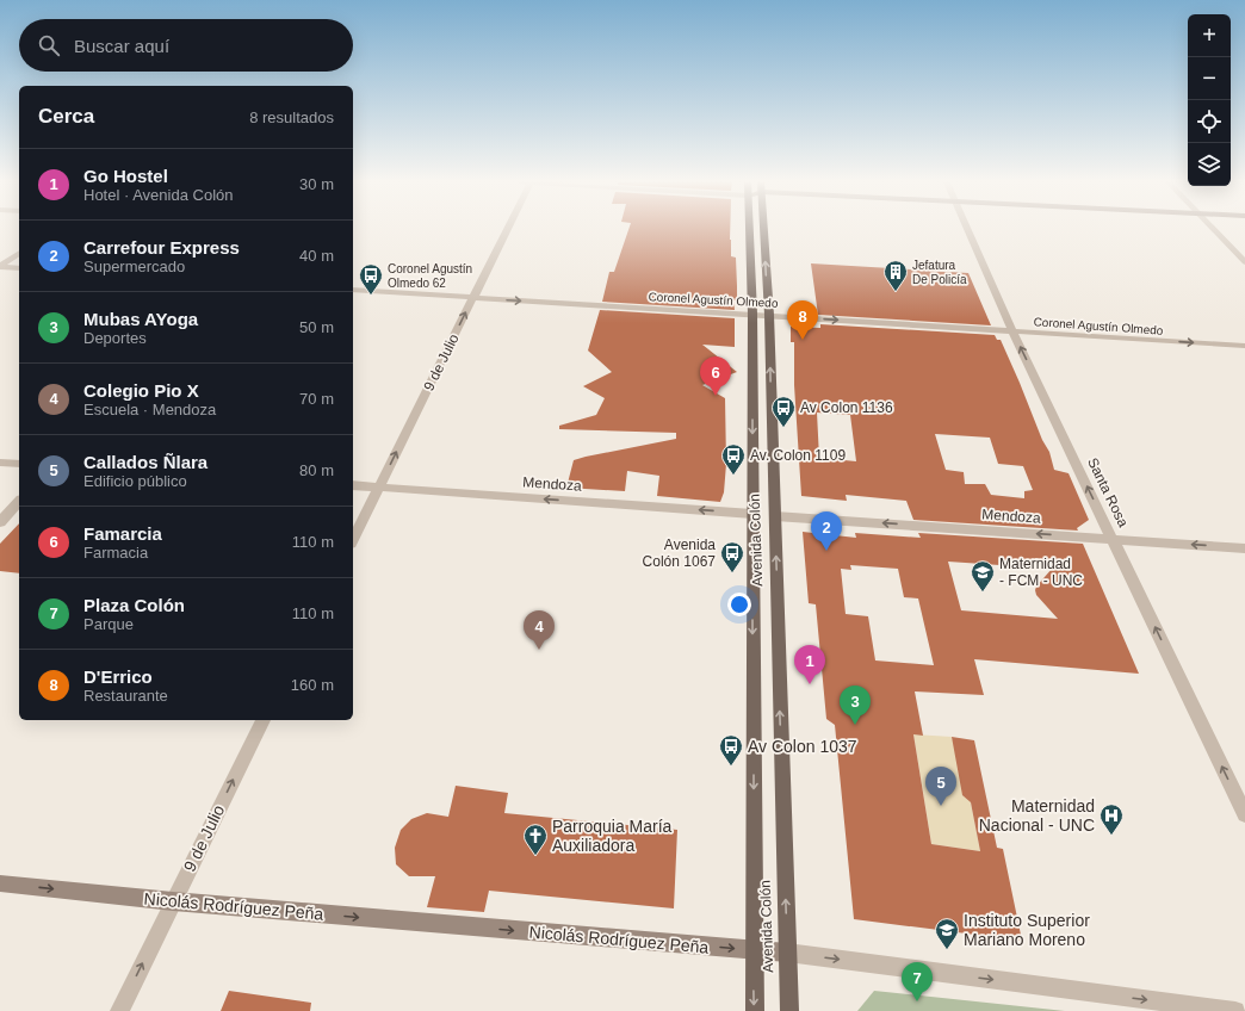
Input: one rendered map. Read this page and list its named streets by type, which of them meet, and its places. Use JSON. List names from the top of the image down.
{
  "streets": {
    "main road": ["Avenida Colón", "Nicolás Rodríguez Peña"],
    "street": [
      "Coronel Agustín Olmedo",
      "9 de Julio",
      "Mendoza",
      "Santa Rosa"
    ]
  },
  "crossings": [
    ["Coronel Agustín Olmedo", "9 de Julio"],
    ["Coronel Agustín Olmedo", "Santa Rosa"],
    ["Coronel Agustín Olmedo", "Avenida Colón"],
    ["9 de Julio", "Mendoza"],
    ["9 de Julio", "Nicolás Rodríguez Peña"],
    ["Mendoza", "Santa Rosa"],
    ["Mendoza", "Avenida Colón"],
    ["Avenida Colón", "Nicolás Rodríguez Peña"]
  ],
  "one_way": [
    "Coronel Agustín Olmedo",
    "9 de Julio",
    "Mendoza",
    "Santa Rosa",
    "Nicolás Rodríguez Peña"
  ],
  "places": {
    "building": ["Jefatura De Policía"],
    "bus stop": [
      "Coronel Agustín Olmedo 62",
      "Av Colon 1136",
      "Av. Colon 1109",
      "Avenida Colón 1067",
      "Av Colon 1037"
    ],
    "school or university": ["Maternidad - FCM - UNC", "Instituto Superior Mariano Moreno"],
    "hospital": ["Maternidad Nacional - UNC"],
    "church": ["Parroquia María Auxiliadora"]
  },
  "page": {
    "map_buttons": ["+", "−"],
    "search": "Buscar aquí",
    "heading": ["Cerca", "8 resultados"],
    "list": [
      {
        "mark": "1",
        "name": "Go Hostel",
        "note": "Hotel · Avenida Colón",
        "value": "30 m"
      },
      {
        "mark": "2",
        "name": "Carrefour Express",
        "note": "Supermercado",
        "value": "40 m"
      },
      {
        "mark": "3",
        "name": "Mubas AYoga",
        "note": "Deportes",
        "value": "50 m"
      },
      {
        "mark": "4",
        "name": "Colegio Pio X",
        "note": "Escuela · Mendoza",
        "value": "70 m"
      },
      {
        "mark": "5",
        "name": "Callados Ñlara",
        "note": "Edificio público",
        "value": "80 m"
      },
      {
        "mark": "6",
        "name": "Famarcia",
        "note": "Farmacia",
        "value": "110 m"
      },
      {
        "mark": "7",
        "name": "Plaza Colón",
        "note": "Parque",
        "value": "110 m"
      },
      {
        "mark": "8",
        "name": "D'Errico",
        "note": "Restaurante",
        "value": "160 m"
      }
    ],
    "pins": [
      "8",
      "6",
      "2",
      "4",
      "1",
      "3",
      "5",
      "7"
    ]
  }
}
